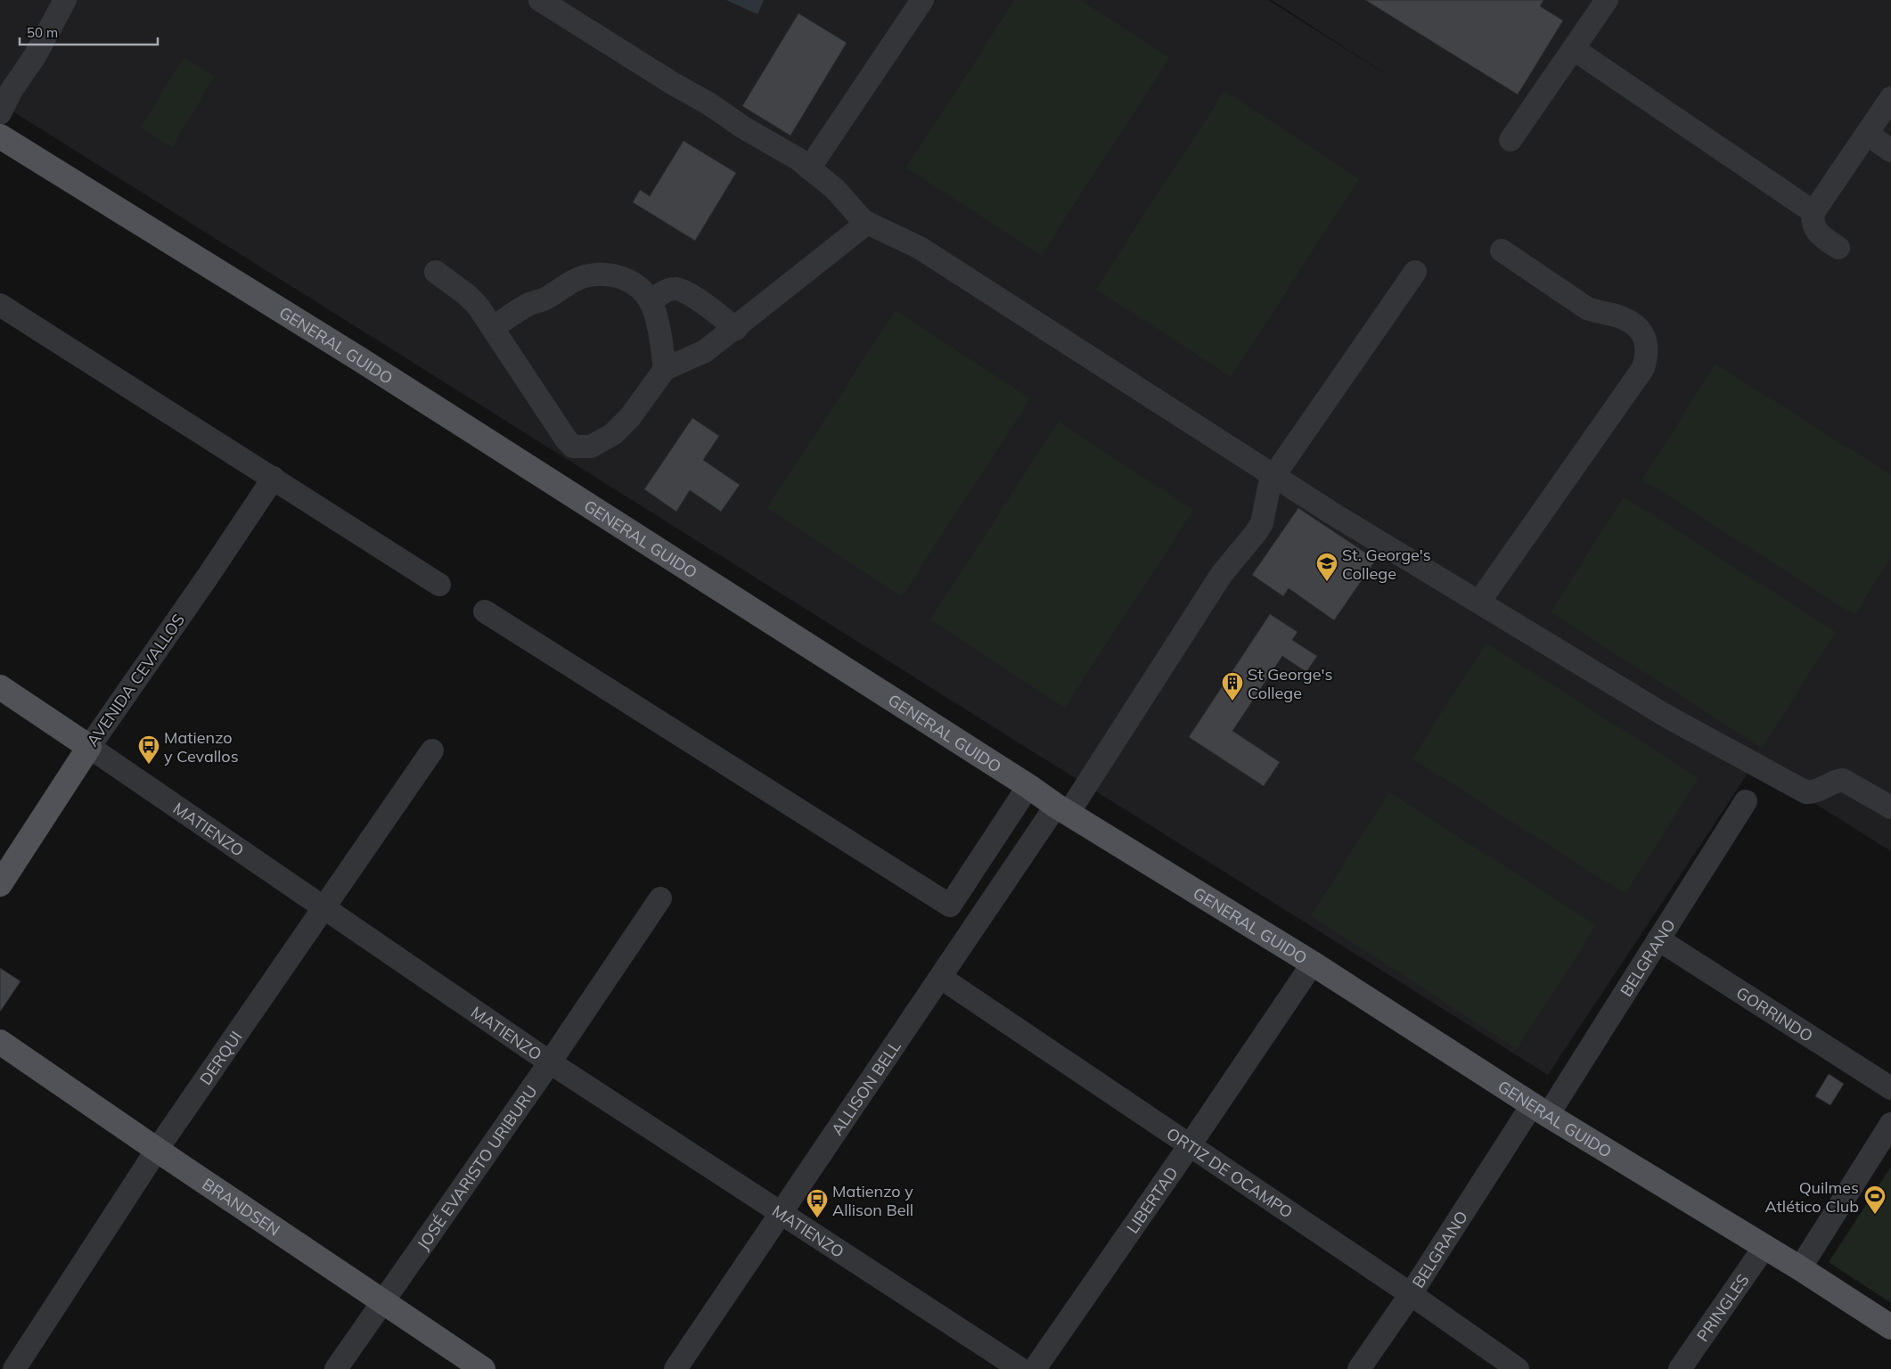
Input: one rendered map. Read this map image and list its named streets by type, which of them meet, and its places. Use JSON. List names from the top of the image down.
{
  "streets": {
    "main road": [
      "GENERAL GUIDO",
      "AVENIDA CEVALLOS",
      "MATIENZO",
      "BRANDSEN"
    ],
    "street": [
      "BELGRANO",
      "GORRINDO",
      "DERQUI",
      "ALLISON BELL",
      "JOSÉ EVARISTO URIBURU",
      "ORTIZ DE OCAMPO",
      "LIBERTAD",
      "PRINGLES"
    ]
  },
  "crossings": [
    ["GENERAL GUIDO", "BELGRANO"],
    ["GENERAL GUIDO", "ALLISON BELL"],
    ["GENERAL GUIDO", "LIBERTAD"],
    ["GENERAL GUIDO", "PRINGLES"],
    ["AVENIDA CEVALLOS", "MATIENZO"],
    ["MATIENZO", "DERQUI"],
    ["MATIENZO", "ALLISON BELL"],
    ["MATIENZO", "JOSÉ EVARISTO URIBURU"],
    ["BELGRANO", "GORRINDO"],
    ["BELGRANO", "ORTIZ DE OCAMPO"],
    ["DERQUI", "BRANDSEN"],
    ["ALLISON BELL", "ORTIZ DE OCAMPO"],
    ["JOSÉ EVARISTO URIBURU", "BRANDSEN"],
    ["ORTIZ DE OCAMPO", "LIBERTAD"]
  ],
  "places": {
    "school or university": ["St. George's College"],
    "building": ["St George's College"],
    "bus stop": ["Matienzo y Cevallos", "Matienzo y Allison Bell"],
    "sports": ["Quilmes Atlético Club"]
  },
  "scale_bar": "50 m"
}
